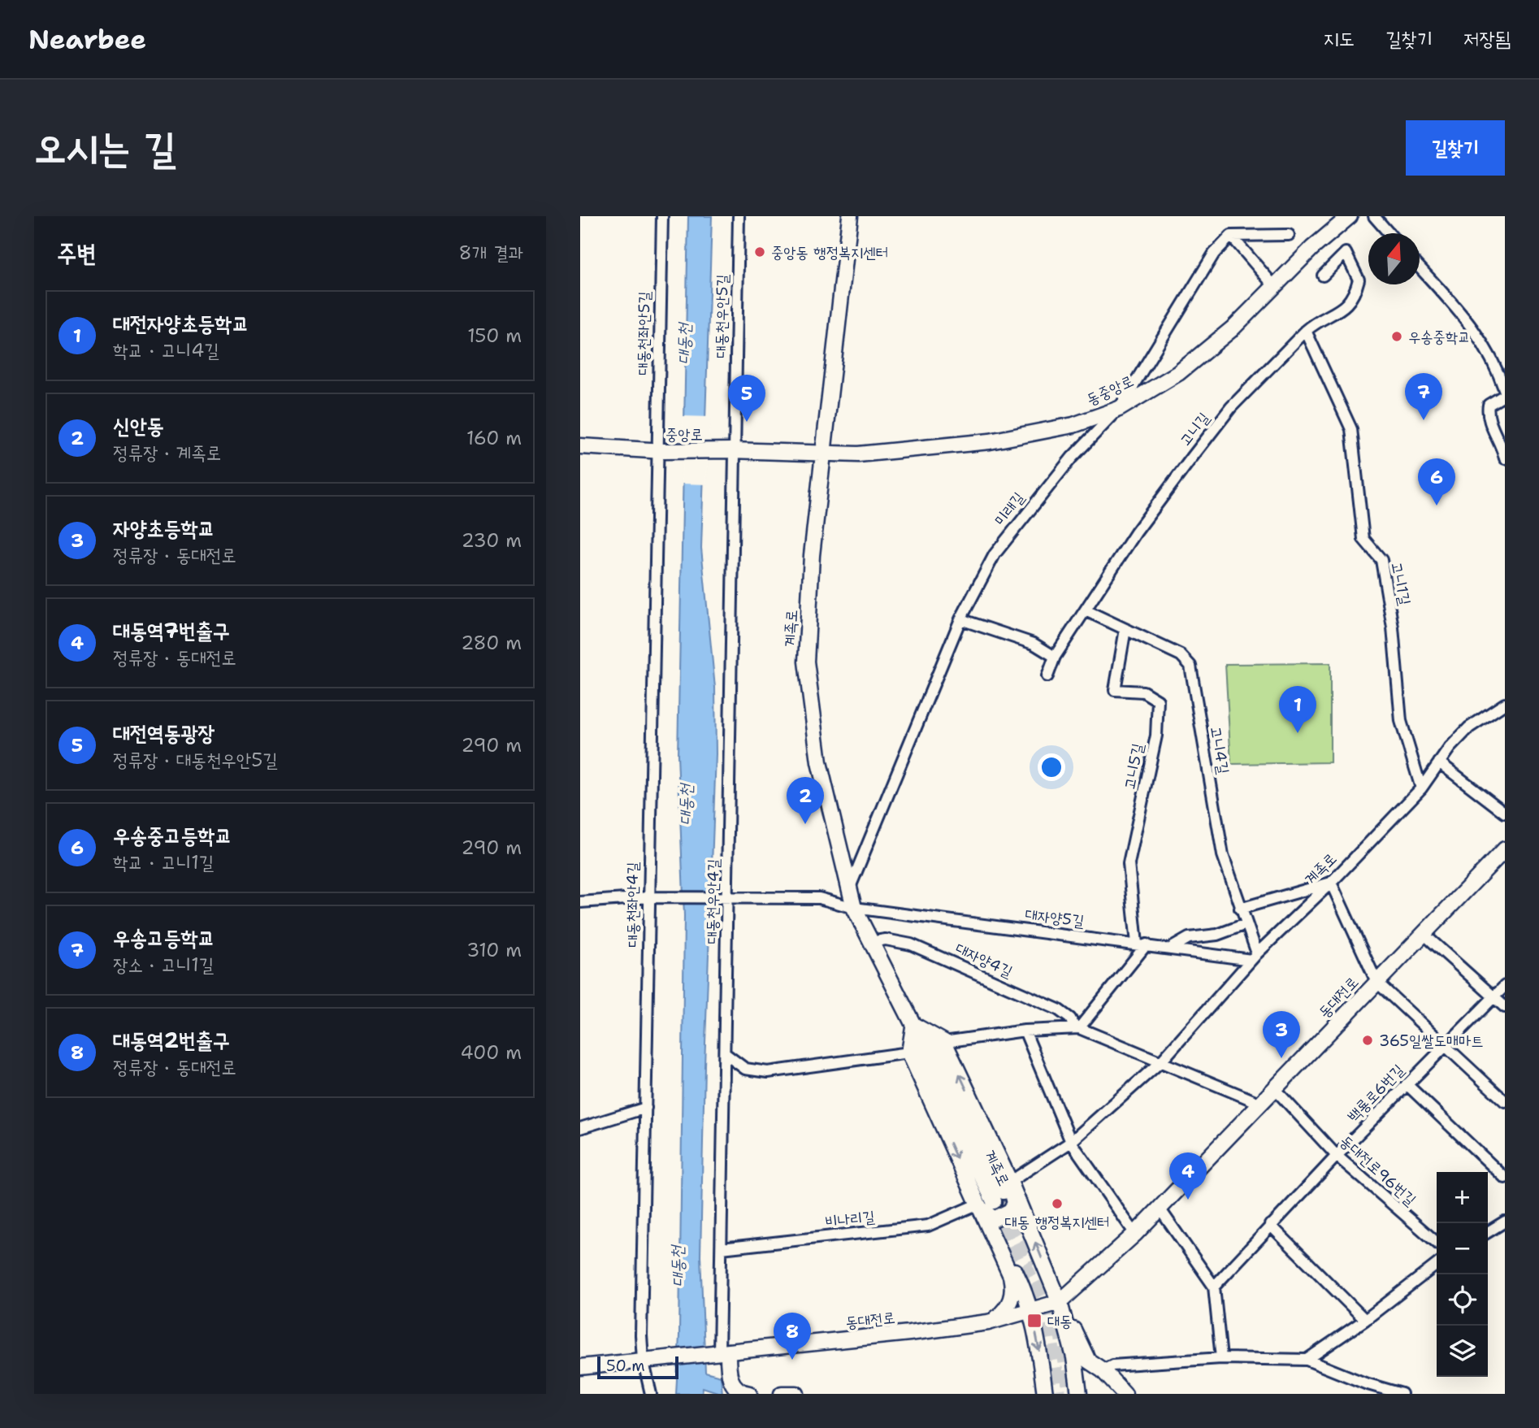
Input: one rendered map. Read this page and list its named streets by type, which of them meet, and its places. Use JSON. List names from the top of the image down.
{
  "streets": {
    "main road": [
      "동중앙로",
      "중앙로",
      "계족로",
      "동대전로"
    ],
    "street": [
      "대동천우안5길",
      "대동천좌안5길",
      "고니길",
      "미래길",
      "고니1길",
      "고니4길",
      "고니5길",
      "대동천우안4길",
      "대동천좌안4길",
      "대자양5길",
      "대자양4길",
      "백룡로6번길",
      "동대전로96번길",
      "비나리길"
    ]
  },
  "crossings": [
    ["대동천우안5길", "중앙로"],
    ["대동천우안5길", "대동천우안4길"],
    ["대동천좌안5길", "중앙로"],
    ["대동천좌안5길", "대동천좌안4길"],
    ["동중앙로", "중앙로"],
    ["동중앙로", "미래길"],
    ["동중앙로", "계족로"],
    ["고니길", "고니1길"],
    ["고니길", "고니4길"],
    ["중앙로", "계족로"],
    ["중앙로", "대동천우안4길"],
    ["중앙로", "대동천좌안4길"],
    ["미래길", "계족로"],
    ["고니1길", "계족로"],
    ["계족로", "고니4길"],
    ["계족로", "대자양5길"],
    ["계족로", "대자양4길"],
    ["계족로", "동대전로"],
    ["고니4길", "고니5길"],
    ["고니4길", "대자양5길"],
    ["고니5길", "대자양5길"],
    ["대동천우안4길", "대자양5길"],
    ["대동천우안4길", "동대전로"],
    ["대동천우안4길", "비나리길"],
    ["대동천좌안4길", "대자양5길"],
    ["대동천좌안4길", "동대전로"],
    ["동대전로", "동대전로96번길"],
    ["백룡로6번길", "동대전로96번길"]
  ],
  "water": ["대동천"],
  "places": {
    "other": [
      "중앙동 행정복지센터",
      "우송중학교",
      "365일쌀도매마트",
      "대동 행정복지센터"
    ],
    "transit": ["대동"]
  },
  "scale_bar": "50 m",
  "north": "top",
  "page": {
    "header": "Nearbee",
    "nav": ["지도", "길찾기", "저장됨"],
    "buttons": "길찾기",
    "title": "오시는 길",
    "heading": ["주변", "8개 결과"],
    "list": [
      {
        "mark": "1",
        "name": "대전자양초등학교",
        "note": "학교 · 고니4길",
        "value": "150 m"
      },
      {
        "mark": "2",
        "name": "신안동",
        "note": "정류장 · 계족로",
        "value": "160 m"
      },
      {
        "mark": "3",
        "name": "자양초등학교",
        "note": "정류장 · 동대전로",
        "value": "230 m"
      },
      {
        "mark": "4",
        "name": "대동역7번출구",
        "note": "정류장 · 동대전로",
        "value": "280 m"
      },
      {
        "mark": "5",
        "name": "대전역동광장",
        "note": "정류장 · 대동천우안5길",
        "value": "290 m"
      },
      {
        "mark": "6",
        "name": "우송중고등학교",
        "note": "학교 · 고니1길",
        "value": "290 m"
      },
      {
        "mark": "7",
        "name": "우송고등학교",
        "note": "장소 · 고니1길",
        "value": "310 m"
      },
      {
        "mark": "8",
        "name": "대동역2번출구",
        "note": "정류장 · 동대전로",
        "value": "400 m"
      }
    ],
    "pins": [
      "7",
      "5",
      "6",
      "1",
      "2",
      "3",
      "4",
      "8"
    ],
    "map_buttons": ["+", "−"],
    "scale": "50 m"
  }
}
